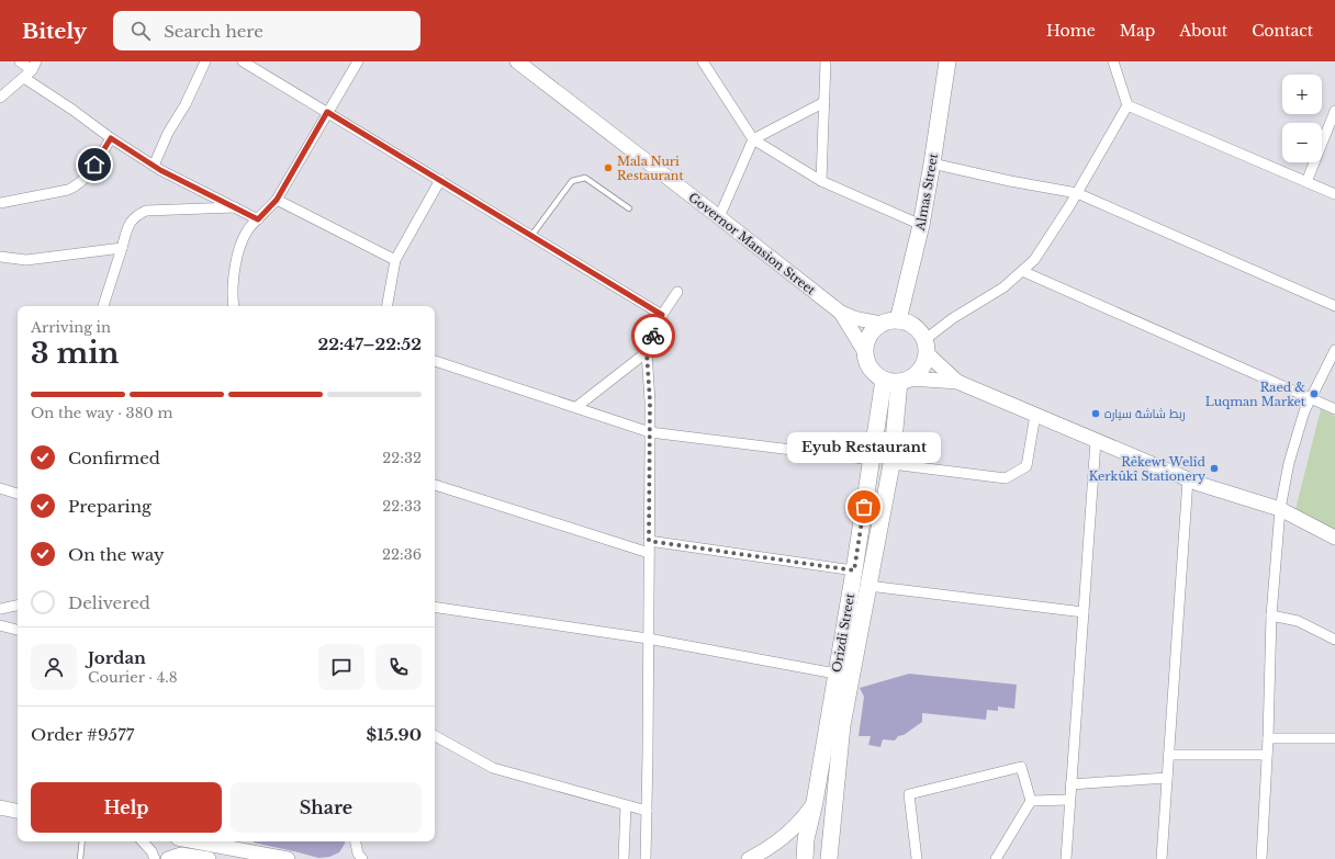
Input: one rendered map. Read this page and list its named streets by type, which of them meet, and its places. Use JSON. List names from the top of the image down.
{
  "streets": {
    "main road": ["Almas Street", "Governor Mansion Street", "Orizdi Street"]
  },
  "crossings": [
    ["Almas Street", "Governor Mansion Street"],
    ["Almas Street", "Orizdi Street"],
    ["Governor Mansion Street", "Orizdi Street"]
  ],
  "places": [
    "Mala Nuri Restaurant",
    "Raed & Luqman Market",
    "ربط شاشة سياره",
    "Rêkewt Welîd Kerkûkî Stationery",
    "Eyub Restaurant"
  ],
  "page": {
    "header": "Bitely",
    "search": "Search here",
    "nav": [
      "Home",
      "Map",
      "About",
      "Contact"
    ],
    "map_buttons": ["+", "−"],
    "heading": ["3 min", "Arriving in", "22:47–22:52"],
    "panel": [
      "Jordan",
      "Courier · 4.8",
      "Order #9577",
      "$15.90"
    ],
    "bar": "On the way · 380 m",
    "bubble": "Eyub Restaurant",
    "list": [
      ["Confirmed", "22:32"],
      ["Preparing", "22:33"],
      ["On the way", "22:36"],
      "Delivered"
    ],
    "buttons": ["Help", "Share"]
  }
}
